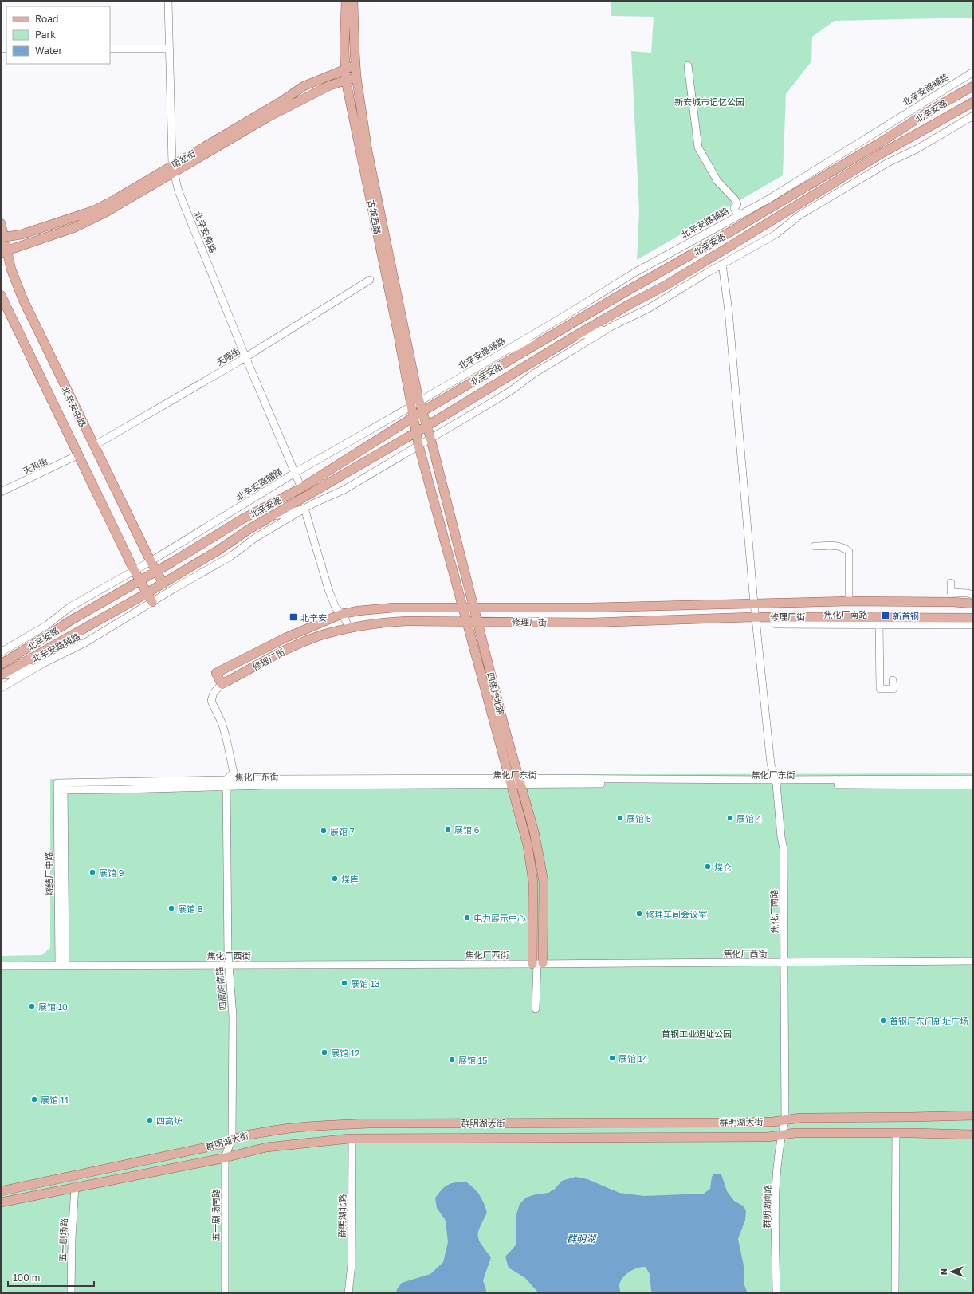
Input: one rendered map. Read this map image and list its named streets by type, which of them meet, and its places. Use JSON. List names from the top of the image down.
{
  "streets": {
    "main road": [
      "北辛安路",
      "南岔街",
      "古城西路",
      "北辛安中路",
      "修理厂街",
      "四焦炉北路",
      "群明湖大街"
    ],
    "street": [
      "北辛安路辅路",
      "北辛安南路",
      "天赐街",
      "天和街",
      "焦化厂南路",
      "焦化厂东街",
      "烧结厂中路",
      "焦化厂西街",
      "四高炉南路",
      "群明湖南路",
      "五一剧场南路",
      "群明湖北路",
      "五一剧场路"
    ]
  },
  "crossings": [
    ["北辛安路辅路", "古城西路"],
    ["北辛安路辅路", "北辛安南路"],
    ["北辛安路辅路", "北辛安中路"],
    ["北辛安路辅路", "焦化厂南路"],
    ["北辛安路辅路", "四焦炉北路"],
    ["北辛安路", "古城西路"],
    ["北辛安路", "北辛安南路"],
    ["北辛安路", "北辛安中路"],
    ["北辛安路", "四焦炉北路"],
    ["南岔街", "古城西路"],
    ["南岔街", "北辛安南路"],
    ["南岔街", "北辛安中路"],
    ["古城西路", "四焦炉北路"],
    ["北辛安南路", "天赐街"],
    ["天赐街", "北辛安中路"],
    ["北辛安中路", "天和街"],
    ["焦化厂南路", "修理厂街"],
    ["焦化厂南路", "焦化厂东街"],
    ["焦化厂南路", "焦化厂西街"],
    ["焦化厂南路", "群明湖大街"],
    ["焦化厂南路", "群明湖南路"],
    ["修理厂街", "四焦炉北路"],
    ["四焦炉北路", "焦化厂东街"],
    ["四焦炉北路", "焦化厂西街"],
    ["焦化厂东街", "烧结厂中路"],
    ["焦化厂东街", "四高炉南路"],
    ["烧结厂中路", "焦化厂西街"],
    ["焦化厂西街", "四高炉南路"],
    ["四高炉南路", "群明湖大街"],
    ["四高炉南路", "五一剧场南路"],
    ["群明湖大街", "群明湖南路"],
    ["群明湖大街", "五一剧场南路"],
    ["群明湖大街", "群明湖北路"],
    ["群明湖大街", "五一剧场路"]
  ],
  "water": ["群明湖"],
  "parks": ["新安城市记忆公园", "首钢工业遗址公园"],
  "places": {
    "transit": ["新首钢", "北辛安"],
    "other": [
      "展馆 5",
      "展馆 4",
      "展馆 6",
      "展馆 7",
      "煤仓",
      "展馆 9",
      "煤库",
      "展馆 8",
      "修理车间会议室",
      "电力展示中心",
      "展馆 13",
      "展馆 10",
      "首钢厂东门新址广场",
      "展馆 12",
      "展馆 14",
      "展馆 15",
      "展馆 11",
      "四高炉"
    ]
  },
  "legend": ["Road", "Park", "Water"],
  "scale_bar": "100 m",
  "north": "left"
}
